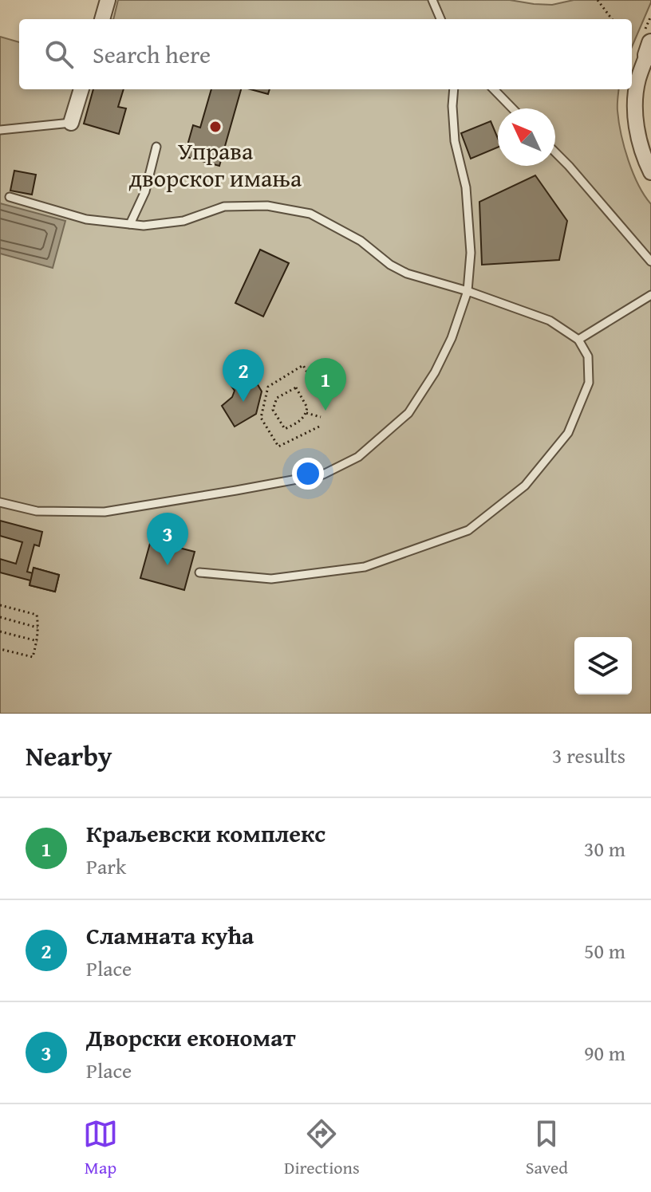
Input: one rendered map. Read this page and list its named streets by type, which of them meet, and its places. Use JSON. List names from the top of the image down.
{
  "places": ["Управа дворског имања"],
  "north": "top left",
  "page": {
    "search": "Search here",
    "pins": ["2", "1", "3"],
    "heading": ["Nearby", "3 results"],
    "list": [
      {
        "mark": "1",
        "name": "Краљевски комплекс",
        "note": "Park",
        "value": "30 m"
      },
      {
        "mark": "2",
        "name": "Сламната кућа",
        "note": "Place",
        "value": "50 m"
      },
      {
        "mark": "3",
        "name": "Дворски економат",
        "note": "Place",
        "value": "90 m"
      }
    ],
    "nav": ["Map", "Directions", "Saved"]
  }
}
